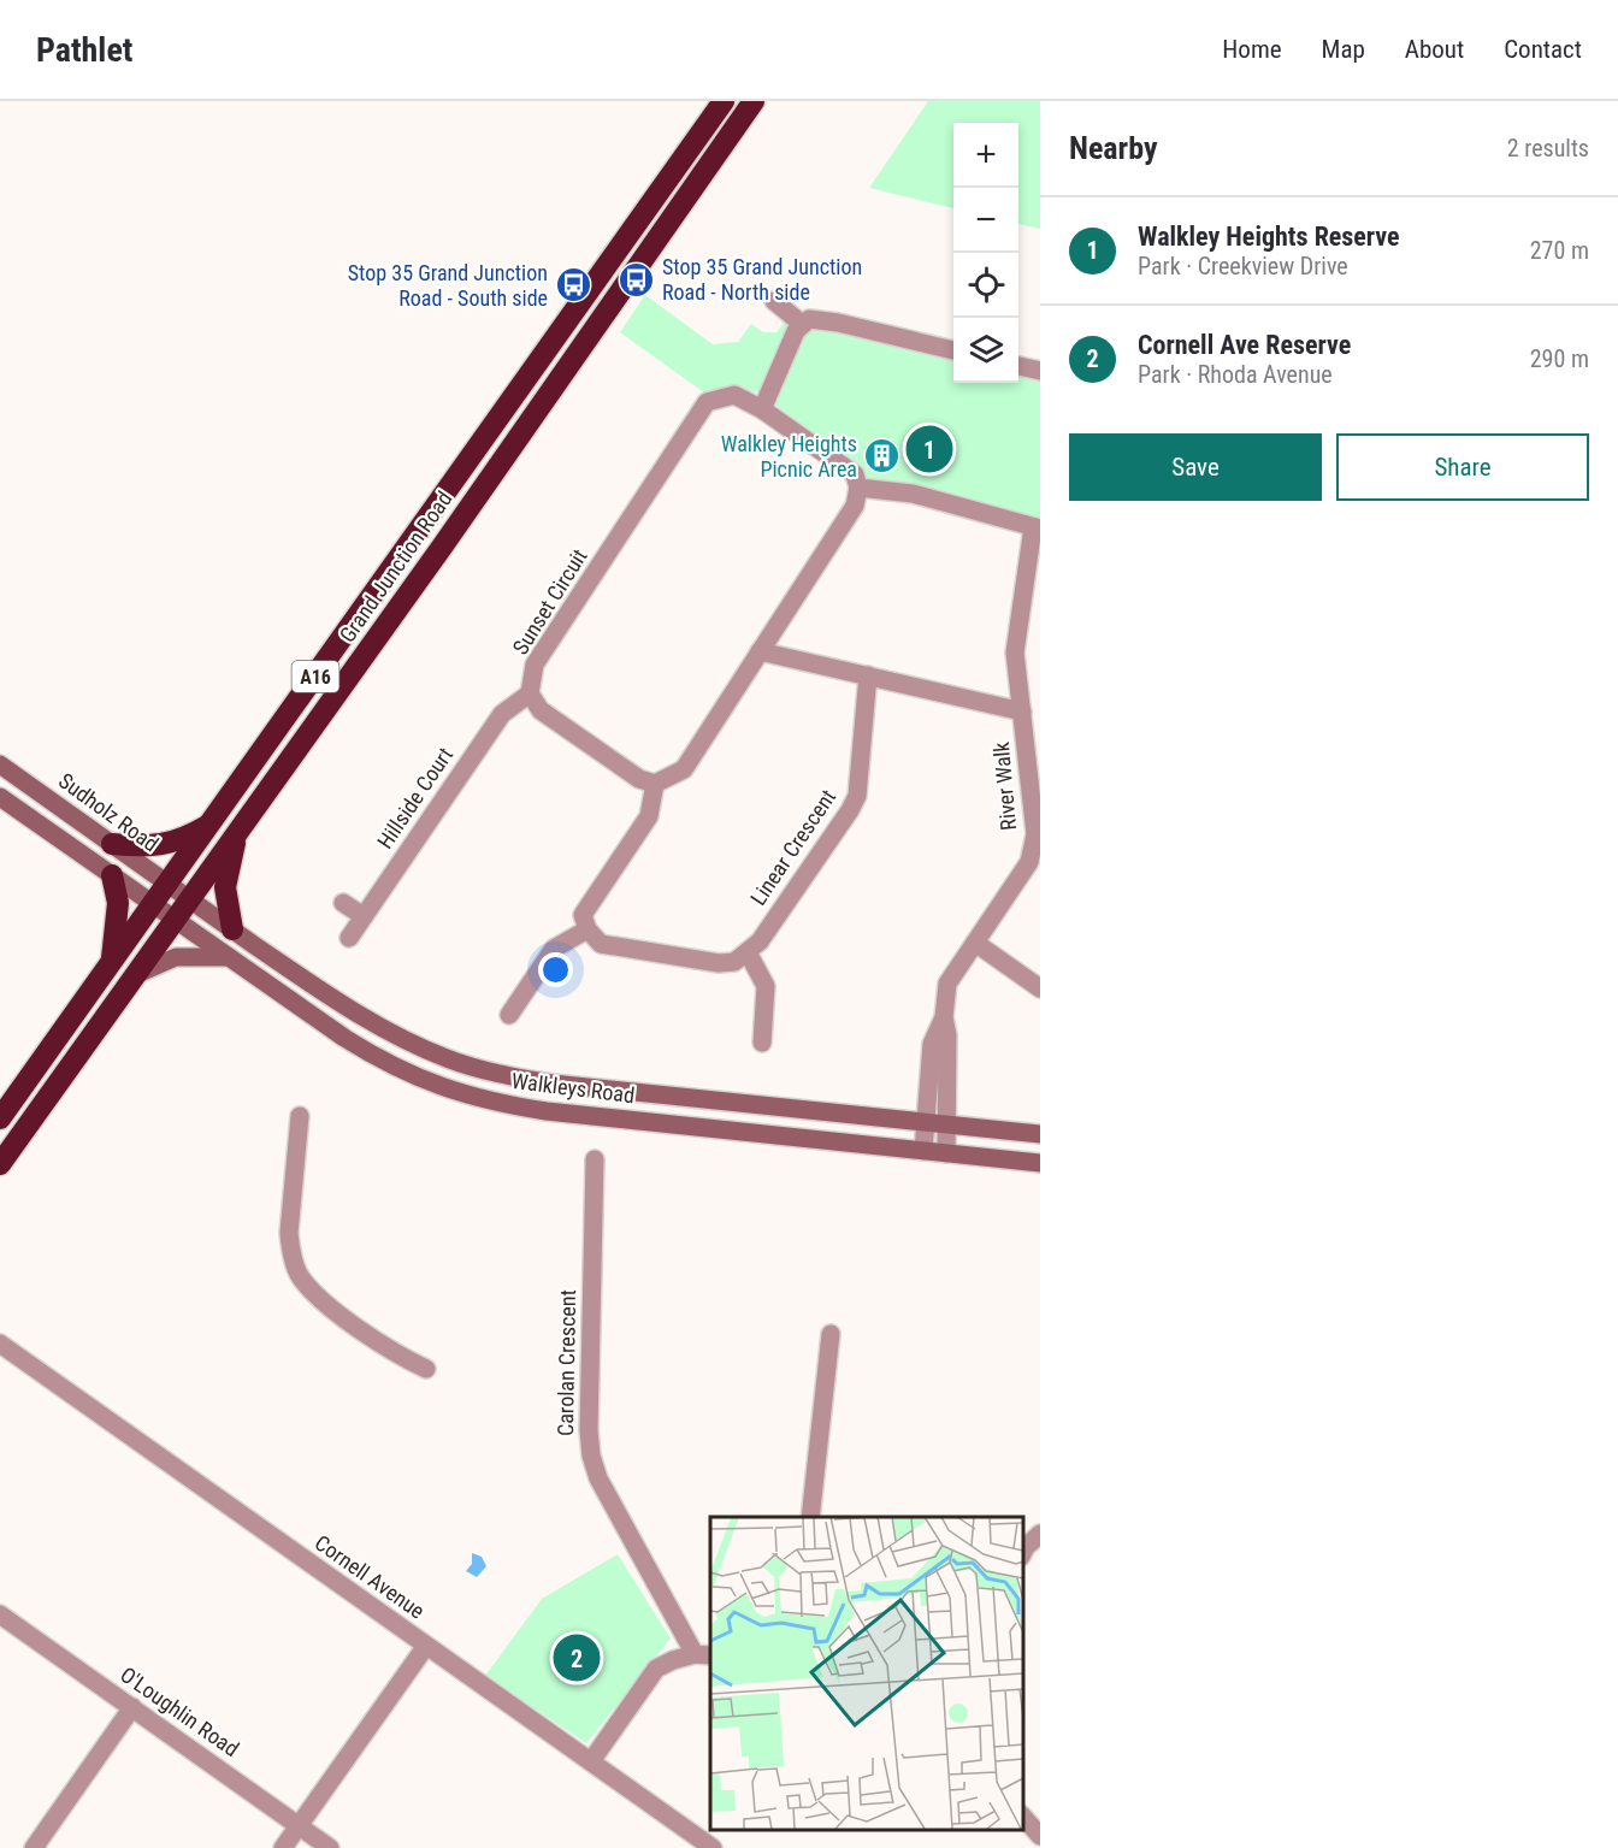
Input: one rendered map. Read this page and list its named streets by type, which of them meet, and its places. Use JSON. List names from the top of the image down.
{
  "streets": {
    "highway": ["Grand Junction Road", "A16"],
    "main road": ["Sudholz Road", "Walkleys Road"],
    "street": [
      "Sunset Circuit",
      "River Walk",
      "Hillside Court",
      "Linear Crescent",
      "Carolan Crescent",
      "Cornell Avenue",
      "O'Loughlin Road"
    ]
  },
  "crossings": [
    ["Grand Junction Road", "Sudholz Road"],
    ["Grand Junction Road", "Walkleys Road"],
    ["Sunset Circuit", "Hillside Court"],
    ["River Walk", "Walkleys Road"],
    ["Sudholz Road", "Walkleys Road"]
  ],
  "places": {
    "bus stop": ["Stop 35 Grand Junction Road - North side", "Stop 35 Grand Junction Road - South side"],
    "building": ["Walkley Heights Picnic Area"]
  },
  "page": {
    "header": "Pathlet",
    "nav": [
      "Home",
      "Map",
      "About",
      "Contact"
    ],
    "heading": ["Nearby", "2 results"],
    "map_buttons": ["+", "−"],
    "list": [
      {
        "mark": "1",
        "name": "Walkley Heights Reserve",
        "note": "Park · Creekview Drive",
        "value": "270 m"
      },
      {
        "mark": "2",
        "name": "Cornell Ave Reserve",
        "note": "Park · Rhoda Avenue",
        "value": "290 m"
      }
    ],
    "buttons": ["Save", "Share"],
    "pins": ["1", "2"]
  }
}
